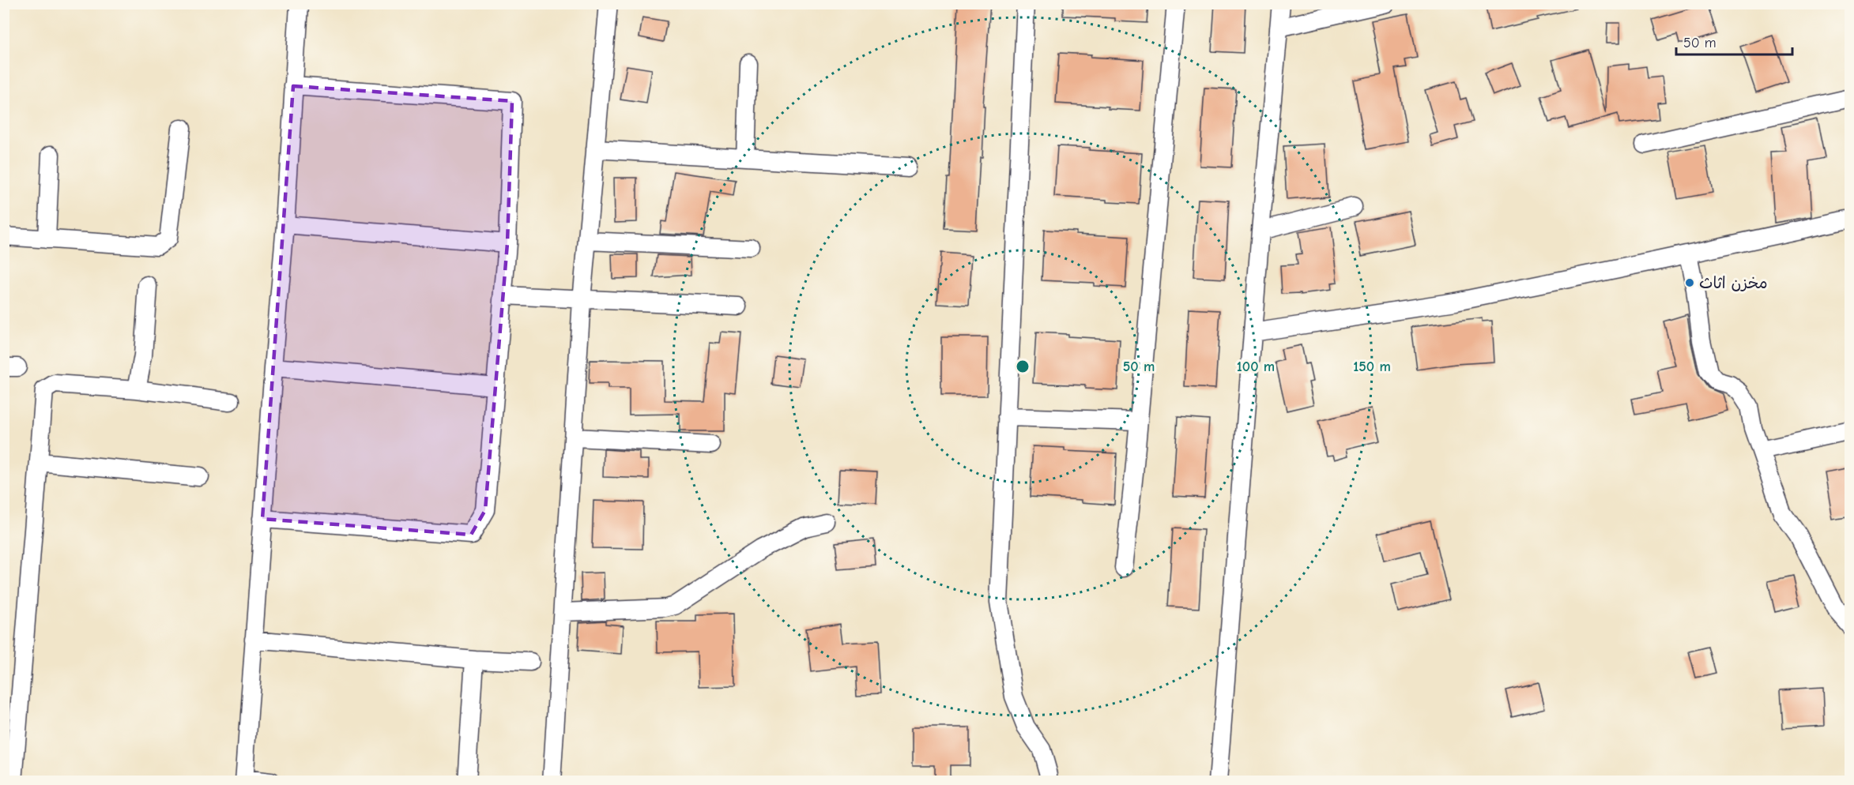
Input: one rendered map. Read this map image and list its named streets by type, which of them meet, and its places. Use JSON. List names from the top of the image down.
{
  "places": ["مخزن اثاث"],
  "scale_bar": "50 m",
  "rings": ["50 m", "100 m", "150 m"]
}
